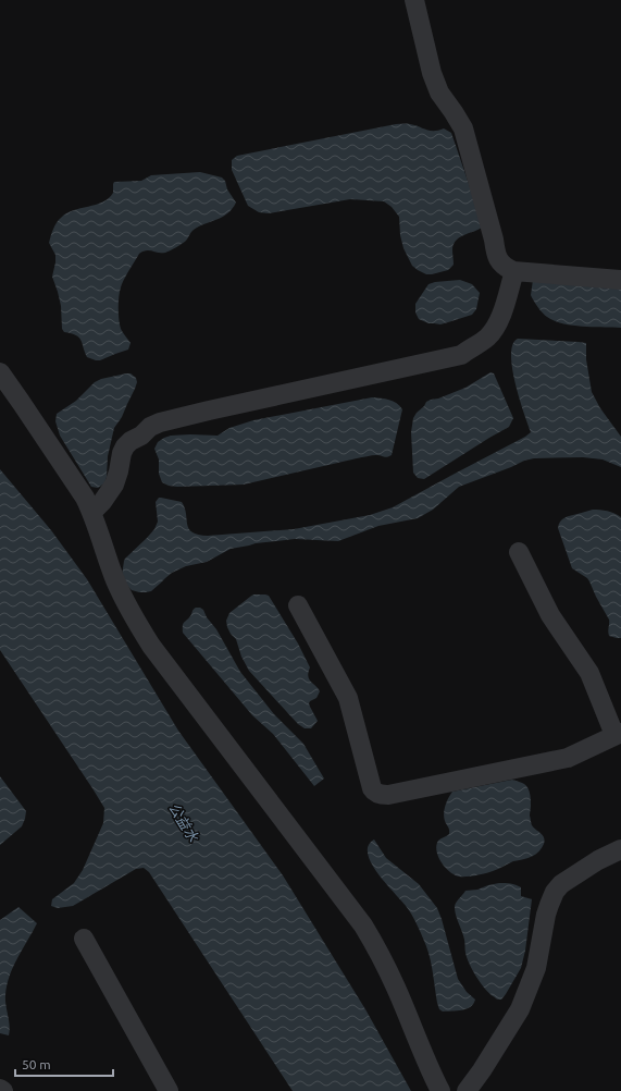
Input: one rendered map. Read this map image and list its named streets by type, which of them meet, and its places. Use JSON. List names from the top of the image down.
{
  "water": ["公益水"],
  "scale_bar": "50 m"
}
